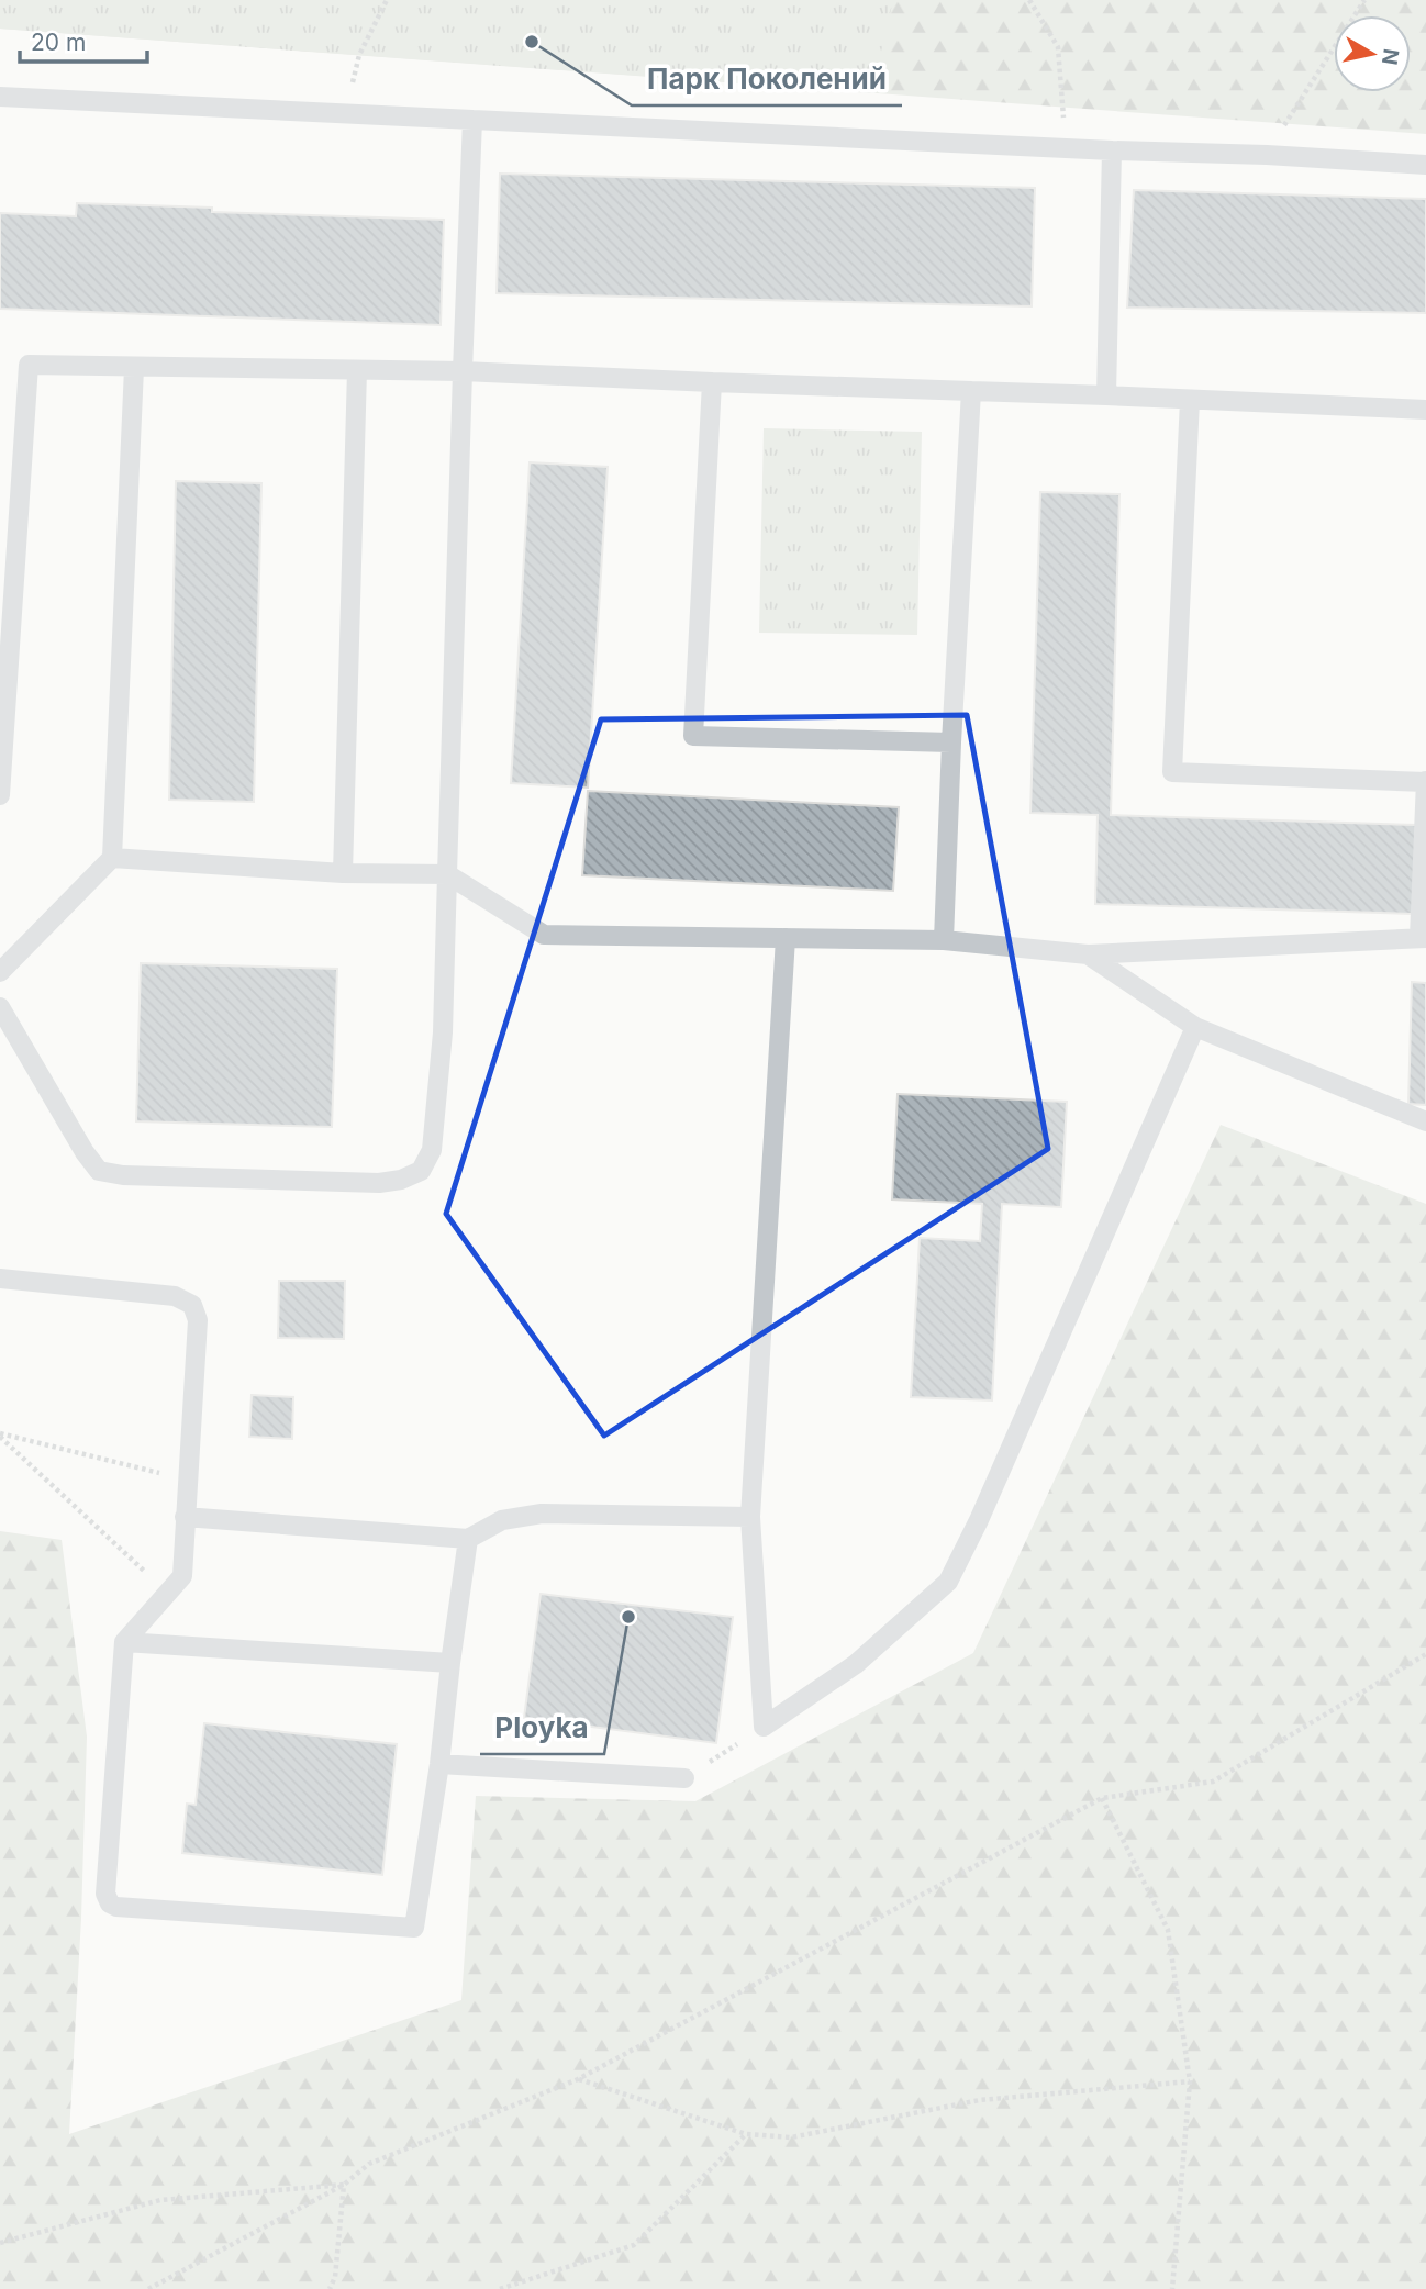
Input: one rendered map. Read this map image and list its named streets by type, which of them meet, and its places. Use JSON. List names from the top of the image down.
{
  "places": ["Парк Поколений", "Ployka"],
  "scale_bar": "20 m",
  "north": "right"
}
